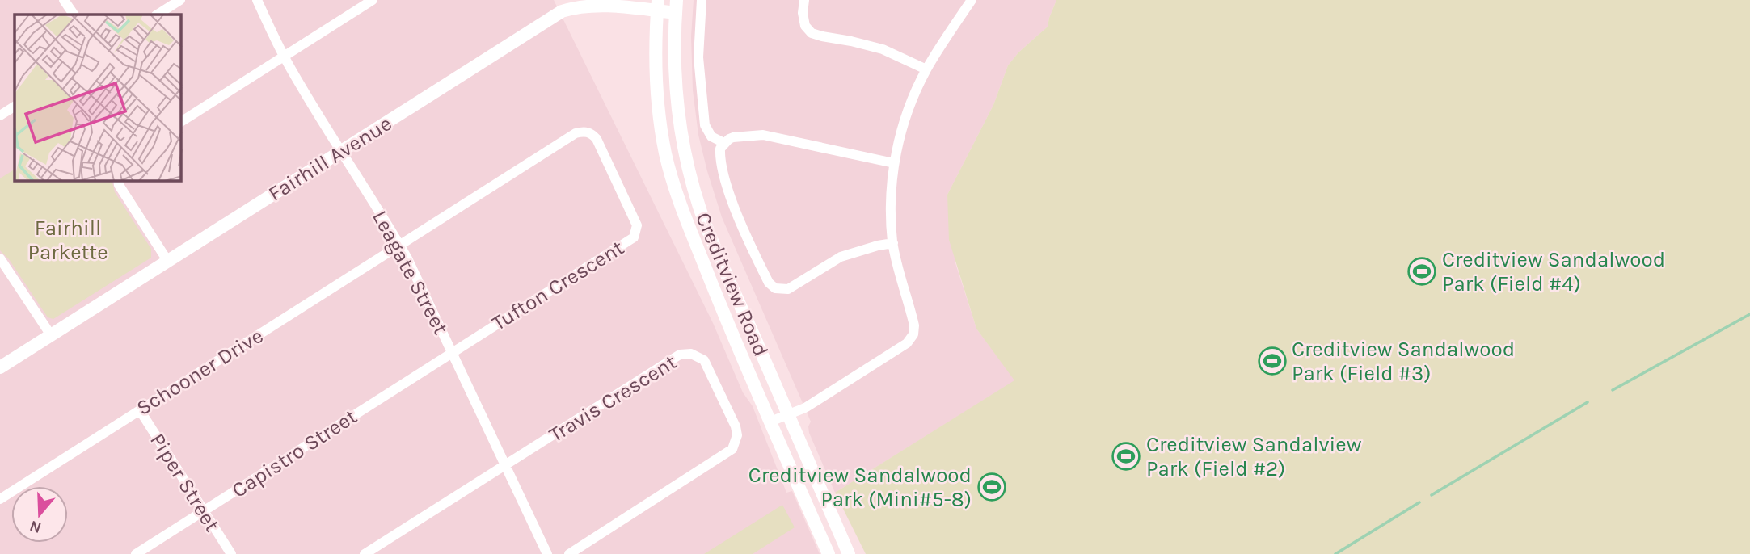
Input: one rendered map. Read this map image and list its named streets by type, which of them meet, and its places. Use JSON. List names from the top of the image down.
{
  "streets": {
    "main road": ["Fairhill Avenue", "Creditview Road"],
    "street": [
      "Leagate Street",
      "Tufton Crescent",
      "Schooner Drive",
      "Travis Crescent",
      "Capistro Street",
      "Piper Street"
    ]
  },
  "crossings": [
    ["Fairhill Avenue", "Leagate Street"],
    ["Fairhill Avenue", "Creditview Road"],
    ["Leagate Street", "Tufton Crescent"],
    ["Leagate Street", "Schooner Drive"],
    ["Leagate Street", "Travis Crescent"],
    ["Leagate Street", "Capistro Street"],
    ["Tufton Crescent", "Schooner Drive"],
    ["Tufton Crescent", "Capistro Street"],
    ["Schooner Drive", "Piper Street"],
    ["Capistro Street", "Piper Street"]
  ],
  "parks": ["Fairhill Parkette"],
  "places": {
    "sports": [
      "Creditview Sandalwood Park (Field #4)",
      "Creditview Sandalwood Park (Field #3)",
      "Creditview Sandalview Park (Field #2)",
      "Creditview Sandalwood Park (Mini#5-8)"
    ]
  },
  "north": "bottom"
}
